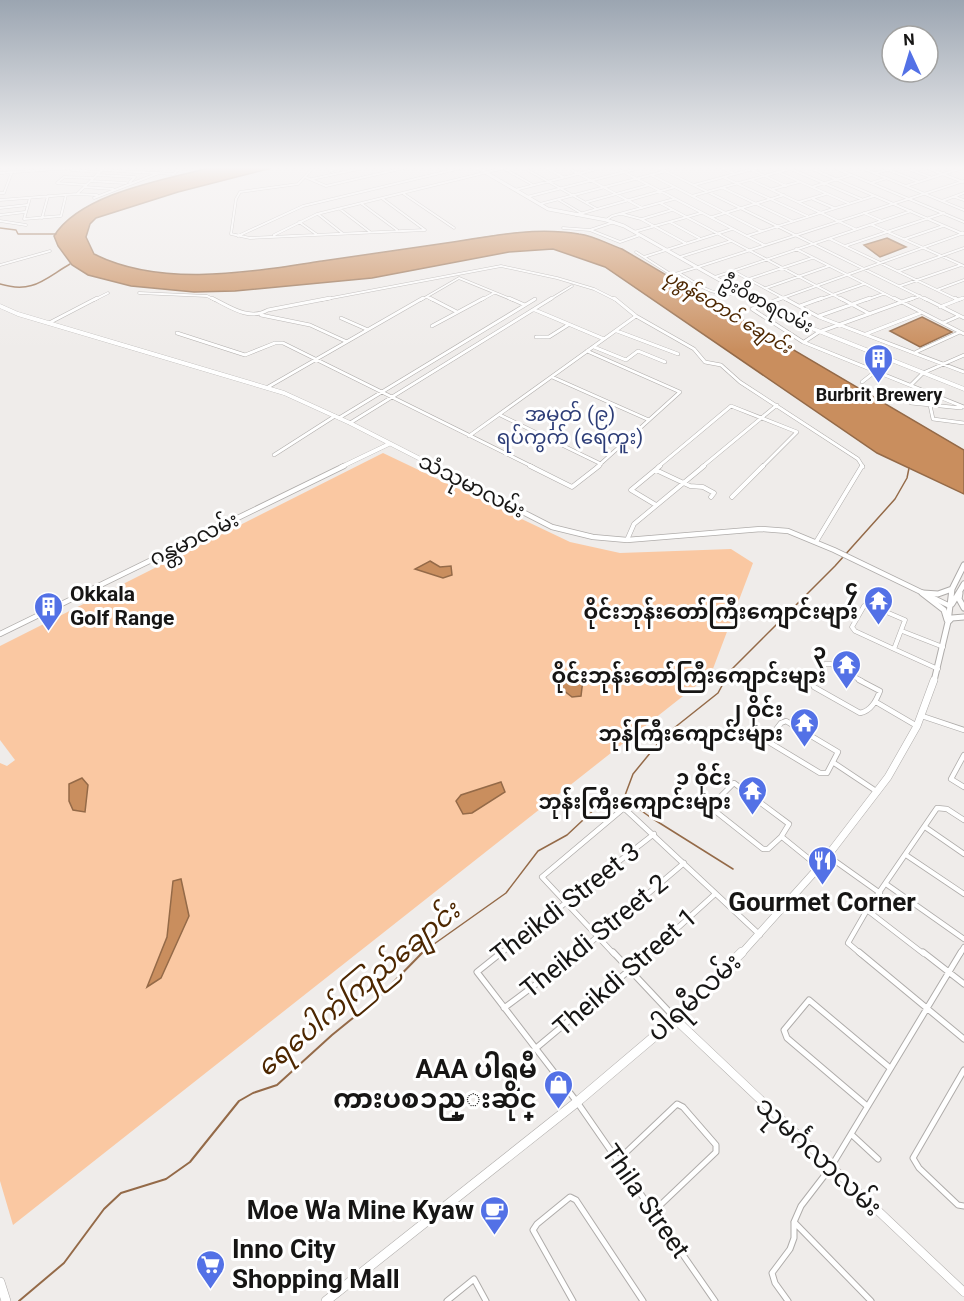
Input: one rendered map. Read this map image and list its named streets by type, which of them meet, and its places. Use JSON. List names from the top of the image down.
{
  "streets": {
    "main road": [
      "ဦးဝိစာရလမ်း",
      "သံသုမာလမ်း",
      "ဂန္တမာလမ်း",
      "ပါရမီလမ်း",
      "သုမင်္ဂလာလမ်း"
    ],
    "street": [
      "Theikdi Street 3",
      "Theikdi Street 2",
      "Theikdi Street 1",
      "Thila Street"
    ]
  },
  "crossings": [
    ["သံသုမာလမ်း", "ဂန္တမာလမ်း"],
    ["သံသုမာလမ်း", "ပါရမီလမ်း"],
    ["Theikdi Street 3", "Thila Street"],
    ["Theikdi Street 2", "Thila Street"],
    ["Theikdi Street 1", "Thila Street"],
    ["ပါရမီလမ်း", "သုမင်္ဂလာလမ်း"],
    ["ပါရမီလမ်း", "Thila Street"]
  ],
  "districts": ["အမှတ် (၉) ရပ်ကွက် (ရေကူး)"],
  "water": ["ပုစွန်တောင် ချောင်း", "ရေပေါက်ကြည်ချောင်း"],
  "places": {
    "building": ["Burbrit Brewery", "Okkala Golf Range"],
    "temple": [
      "၄ ဝိုင်းဘုန်းတော်ကြီးကျောင်းများ",
      "၃ ဝိုင်းဘုန်းတော်ကြီးကျောင်းများ",
      "၂ ဝိုင်း ဘုန်ကြီးကျောင်းများ",
      "၁ ဝိုင်း ဘုန်းကြီးကျောင်းများ"
    ],
    "restaurant": ["Gourmet Corner"],
    "shop": ["AAA ပါရမီ ကားပစၥည္းဆိုင္"],
    "cafe": ["Moe Wa Mine Kyaw"],
    "supermarket": ["Inno City Shopping Mall"]
  },
  "north": "top"
}
